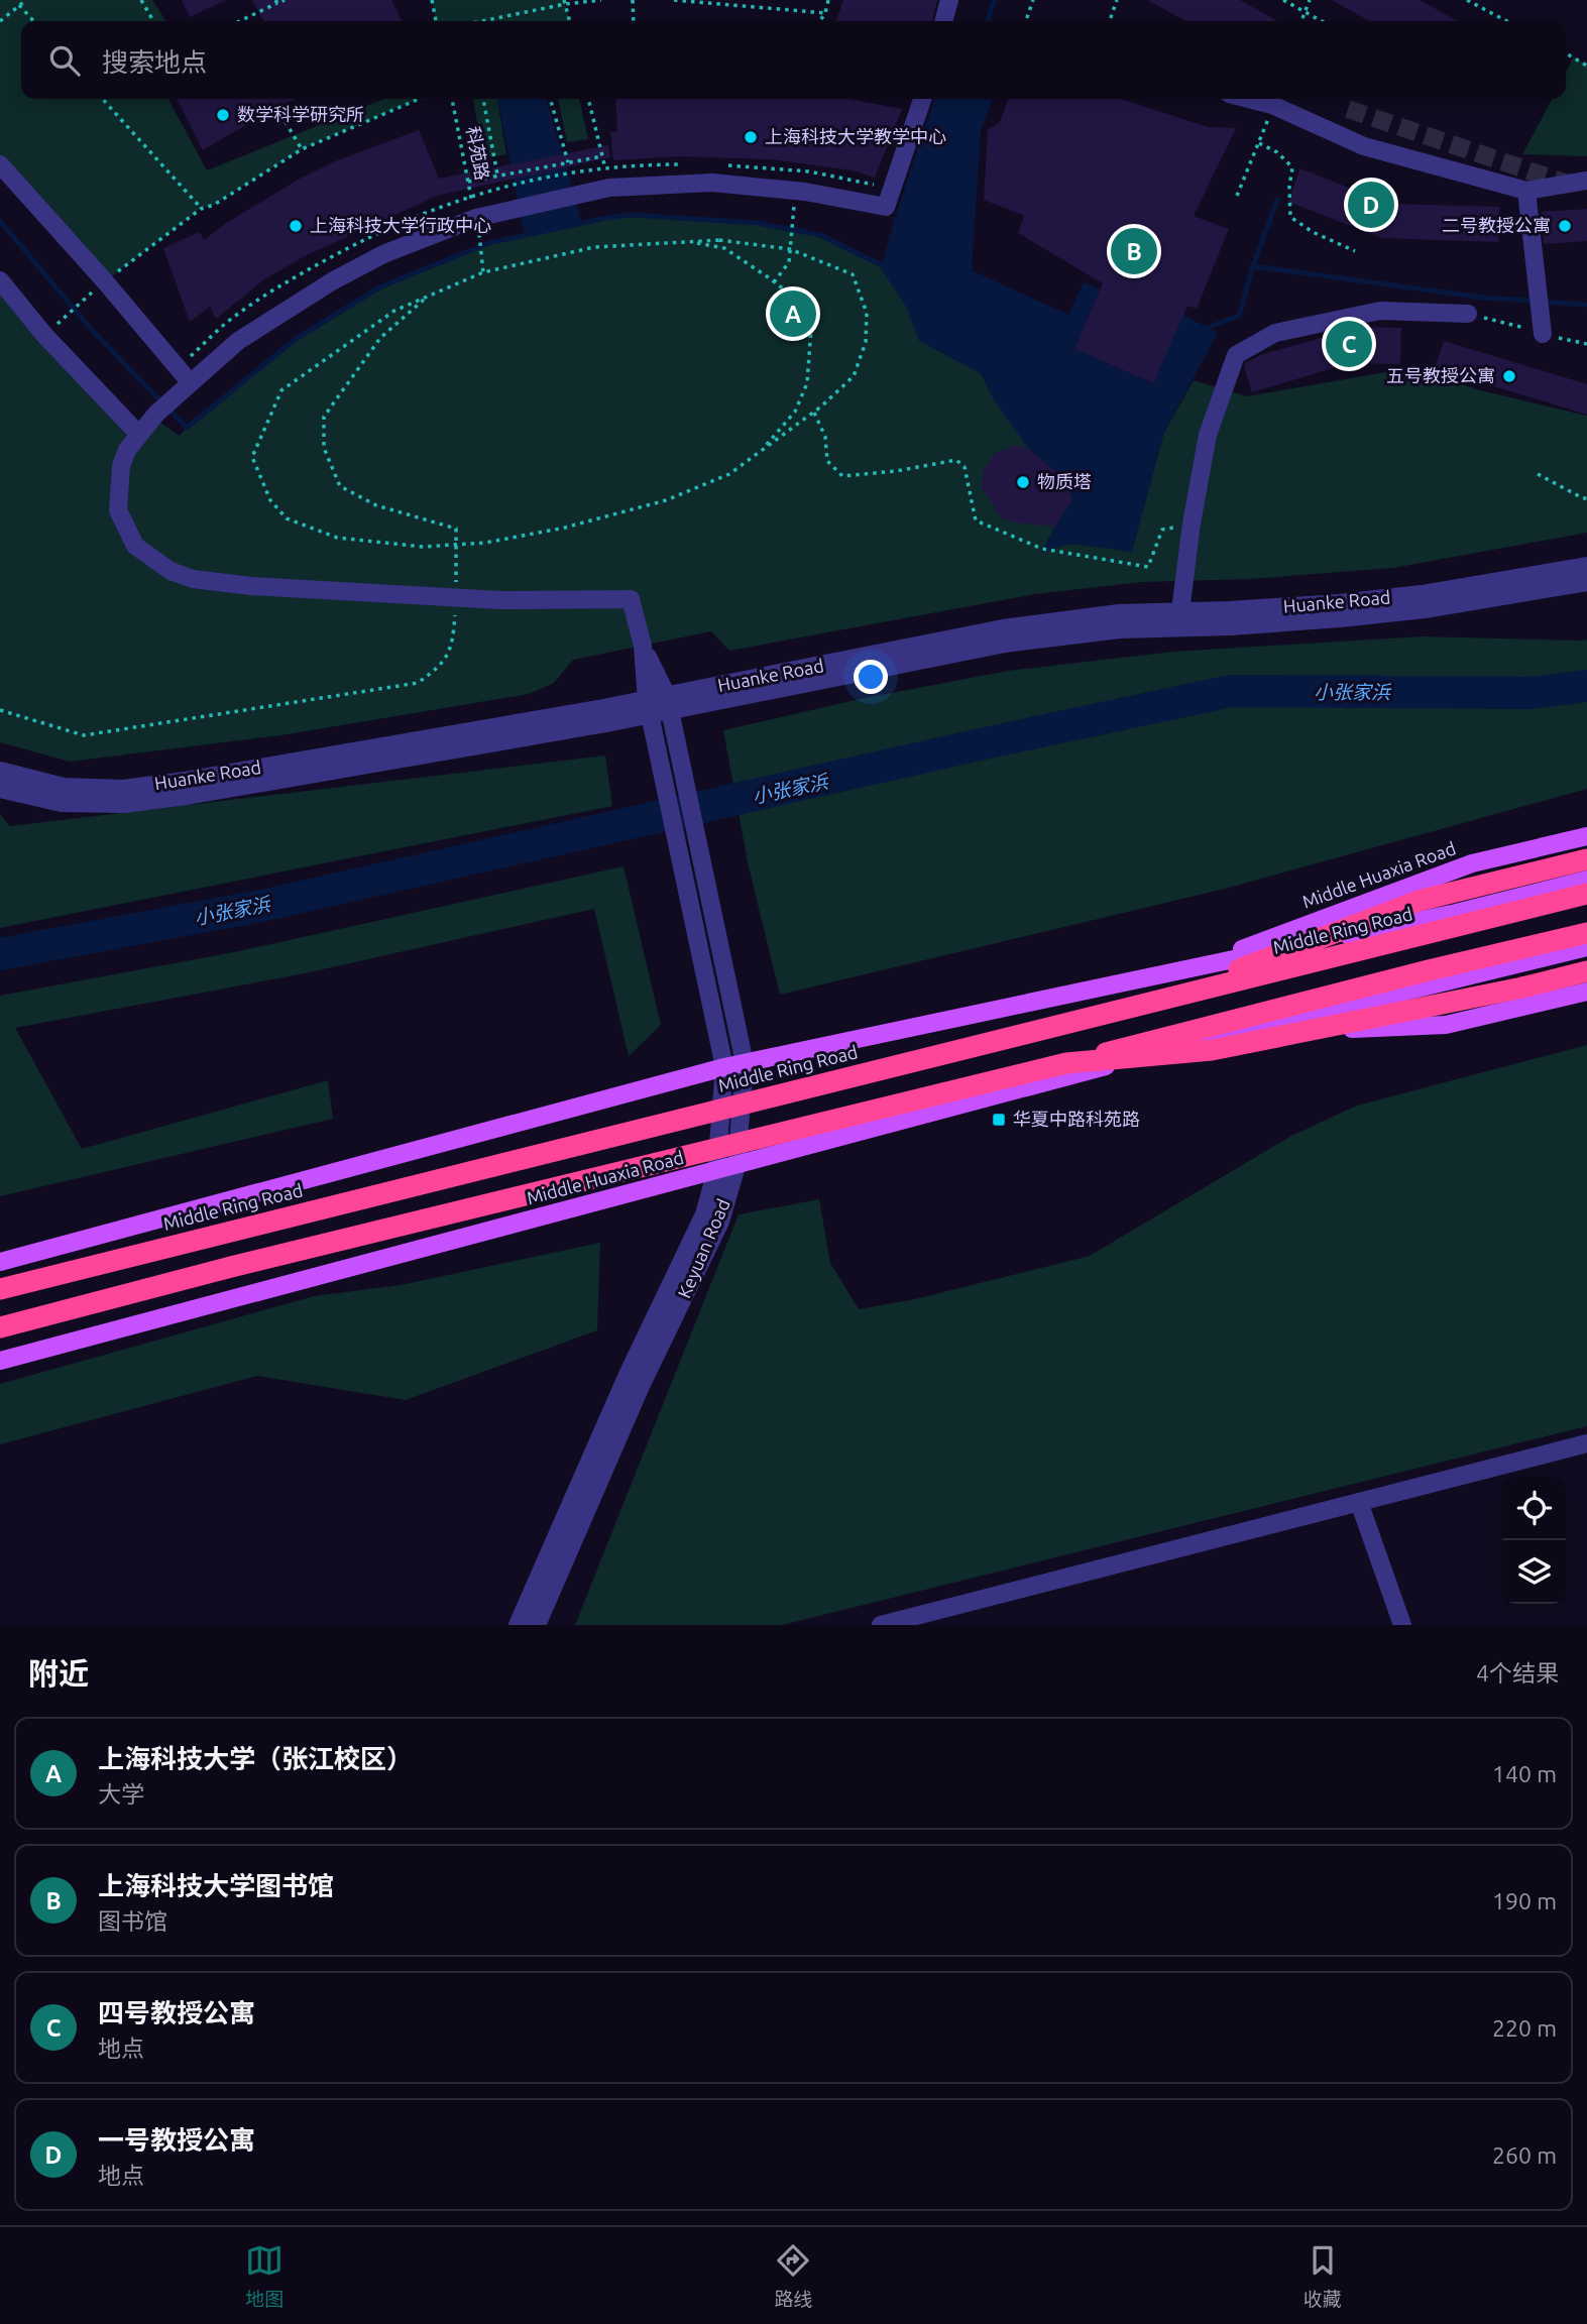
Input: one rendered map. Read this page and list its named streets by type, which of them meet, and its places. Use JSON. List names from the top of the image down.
{
  "streets": {
    "highway": ["Middle Ring Road"],
    "main road": ["Middle Huaxia Road"],
    "street": ["Huanke Road", "Keyuan Road"],
    "path": ["科苑路"]
  },
  "crossings": [
    ["Huanke Road", "Keyuan Road"],
    ["Middle Huaxia Road", "Keyuan Road"]
  ],
  "water": ["小张家浜"],
  "places": {
    "other": [
      "数学科学研究所",
      "上海科技大学教学中心",
      "上海科技大学行政中心",
      "二号教授公寓",
      "五号教授公寓",
      "物质塔"
    ],
    "transit": ["华夏中路科苑路"]
  },
  "page": {
    "search": "搜索地点",
    "pins": [
      "D",
      "B",
      "A",
      "C"
    ],
    "heading": ["附近", "4个结果"],
    "list": [
      {
        "mark": "A",
        "name": "上海科技大学（张江校区）",
        "note": "大学",
        "value": "140 m"
      },
      {
        "mark": "B",
        "name": "上海科技大学图书馆",
        "note": "图书馆",
        "value": "190 m"
      },
      {
        "mark": "C",
        "name": "四号教授公寓",
        "note": "地点",
        "value": "220 m"
      },
      {
        "mark": "D",
        "name": "一号教授公寓",
        "note": "地点",
        "value": "260 m"
      }
    ],
    "nav": ["地图", "路线", "收藏"]
  }
}
